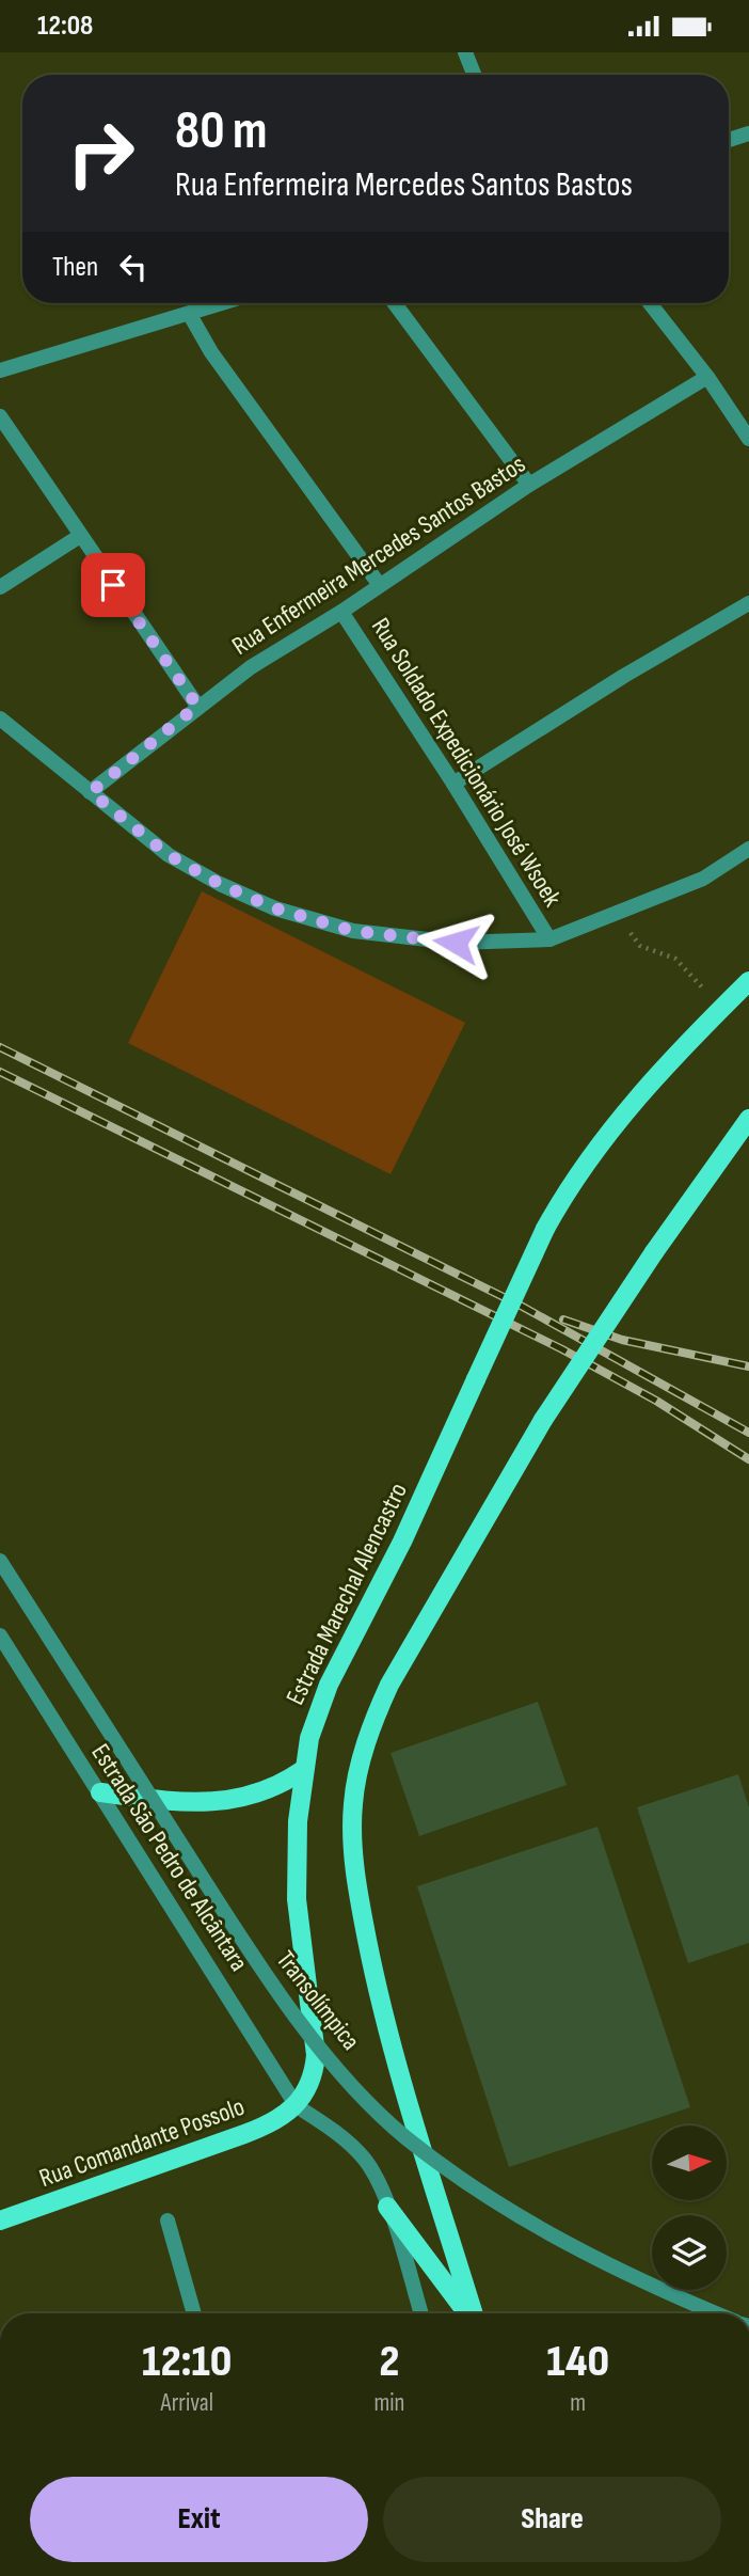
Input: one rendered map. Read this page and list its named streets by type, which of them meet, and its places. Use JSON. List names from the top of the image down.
{
  "streets": {
    "main road": ["Estrada Marechal Alencastro", "Rua Comandante Possolo"],
    "street": [
      "Rua Enfermeira Mercedes Santos Bastos",
      "Rua Soldado Expedicionário José Wsoek",
      "Estrada São Pedro de Alcântara",
      "Transolímpica"
    ]
  },
  "crossings": [
    ["Rua Enfermeira Mercedes Santos Bastos", "Rua Soldado Expedicionário José Wsoek"],
    ["Estrada Marechal Alencastro", "Estrada São Pedro de Alcântara"],
    ["Estrada Marechal Alencastro", "Rua Comandante Possolo"],
    ["Estrada São Pedro de Alcântara", "Rua Comandante Possolo"]
  ],
  "north": "right",
  "page": {
    "status": "12:08",
    "turn": ["80 m", "Rua Enfermeira Mercedes Santos Bastos"],
    "then": "Then",
    "eta": [
      "12:10",
      "Arrival",
      "2",
      "min",
      "140",
      "m"
    ],
    "buttons": ["Exit", "Share"]
  }
}
